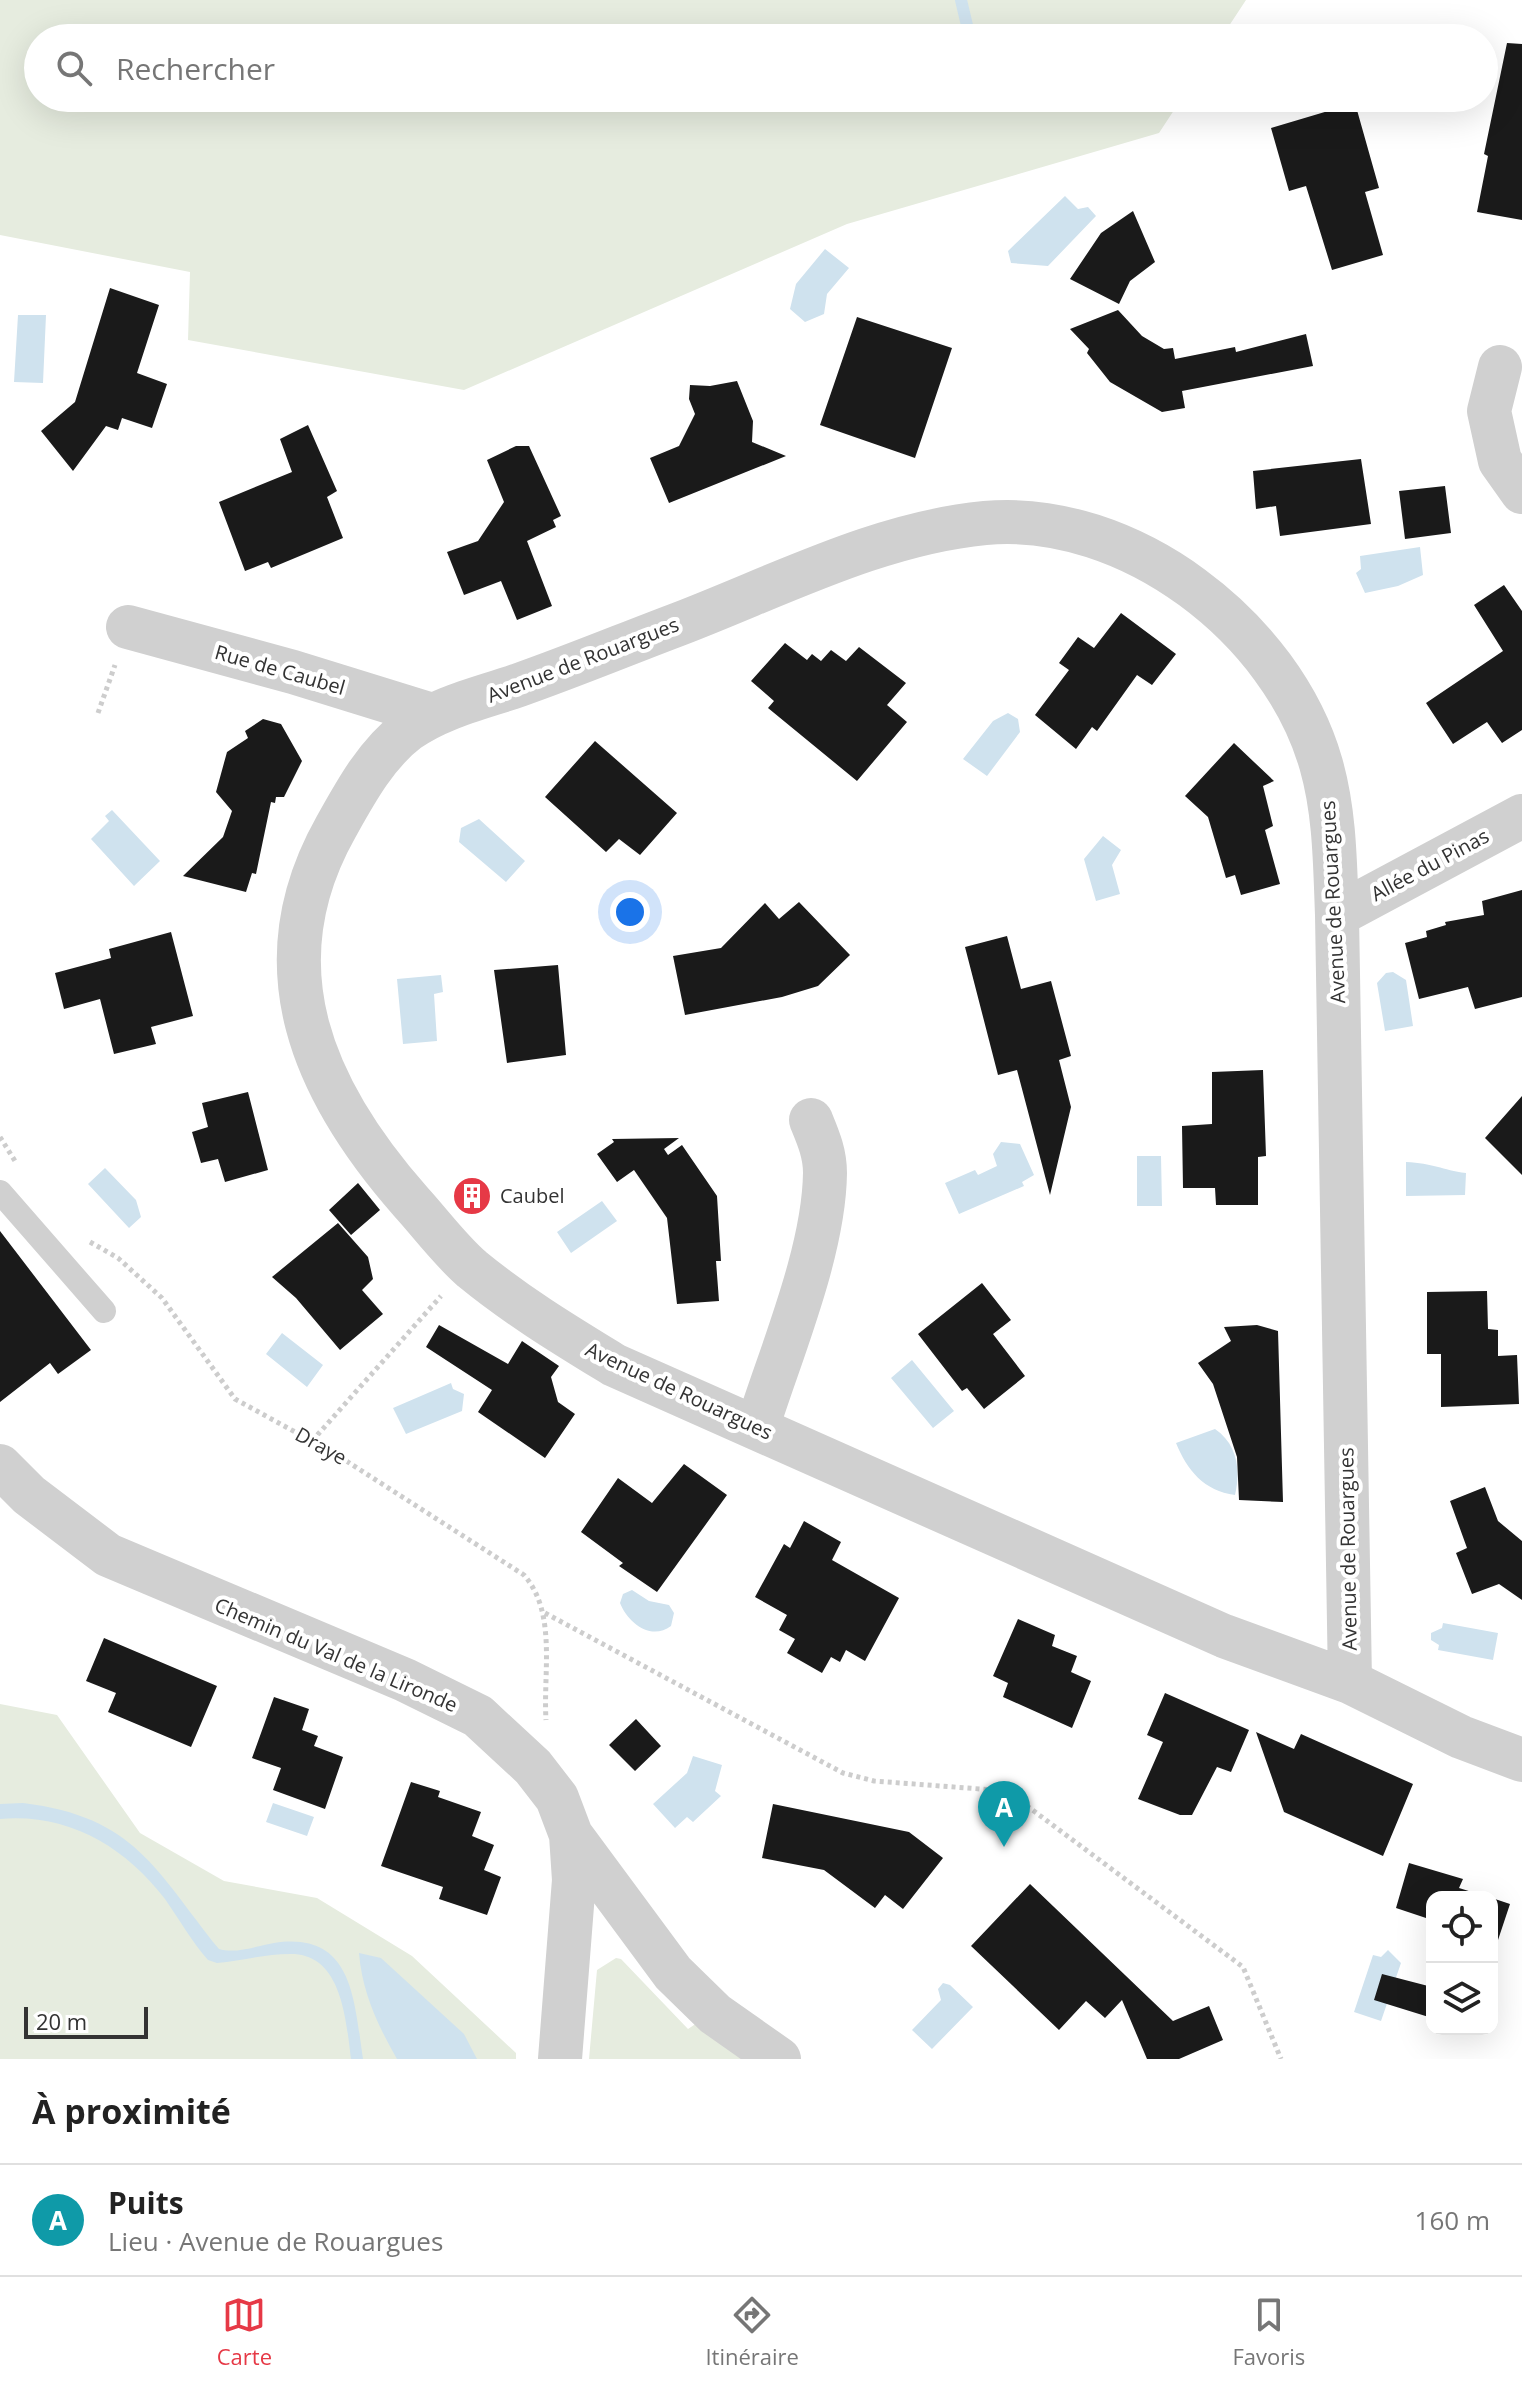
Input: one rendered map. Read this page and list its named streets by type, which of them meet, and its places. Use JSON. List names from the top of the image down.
{
  "streets": {
    "street": [
      "Avenue de Rouargues",
      "Rue de Caubel",
      "Allée du Pinas",
      "Chemin du Val de la Lironde"
    ],
    "path": ["Draye"]
  },
  "crossings": [
    ["Avenue de Rouargues", "Rue de Caubel"],
    ["Avenue de Rouargues", "Allée du Pinas"],
    ["Draye", "Chemin du Val de la Lironde"]
  ],
  "places": {
    "building": ["Caubel"]
  },
  "scale_bar": "20 m",
  "page": {
    "search": "Rechercher",
    "pins": "A",
    "scale": "20 m",
    "heading": "À proximité",
    "list": [
      {
        "mark": "A",
        "name": "Puits",
        "note": "Lieu · Avenue de Rouargues",
        "value": "160 m"
      }
    ],
    "nav": ["Carte", "Itinéraire", "Favoris"]
  }
}
